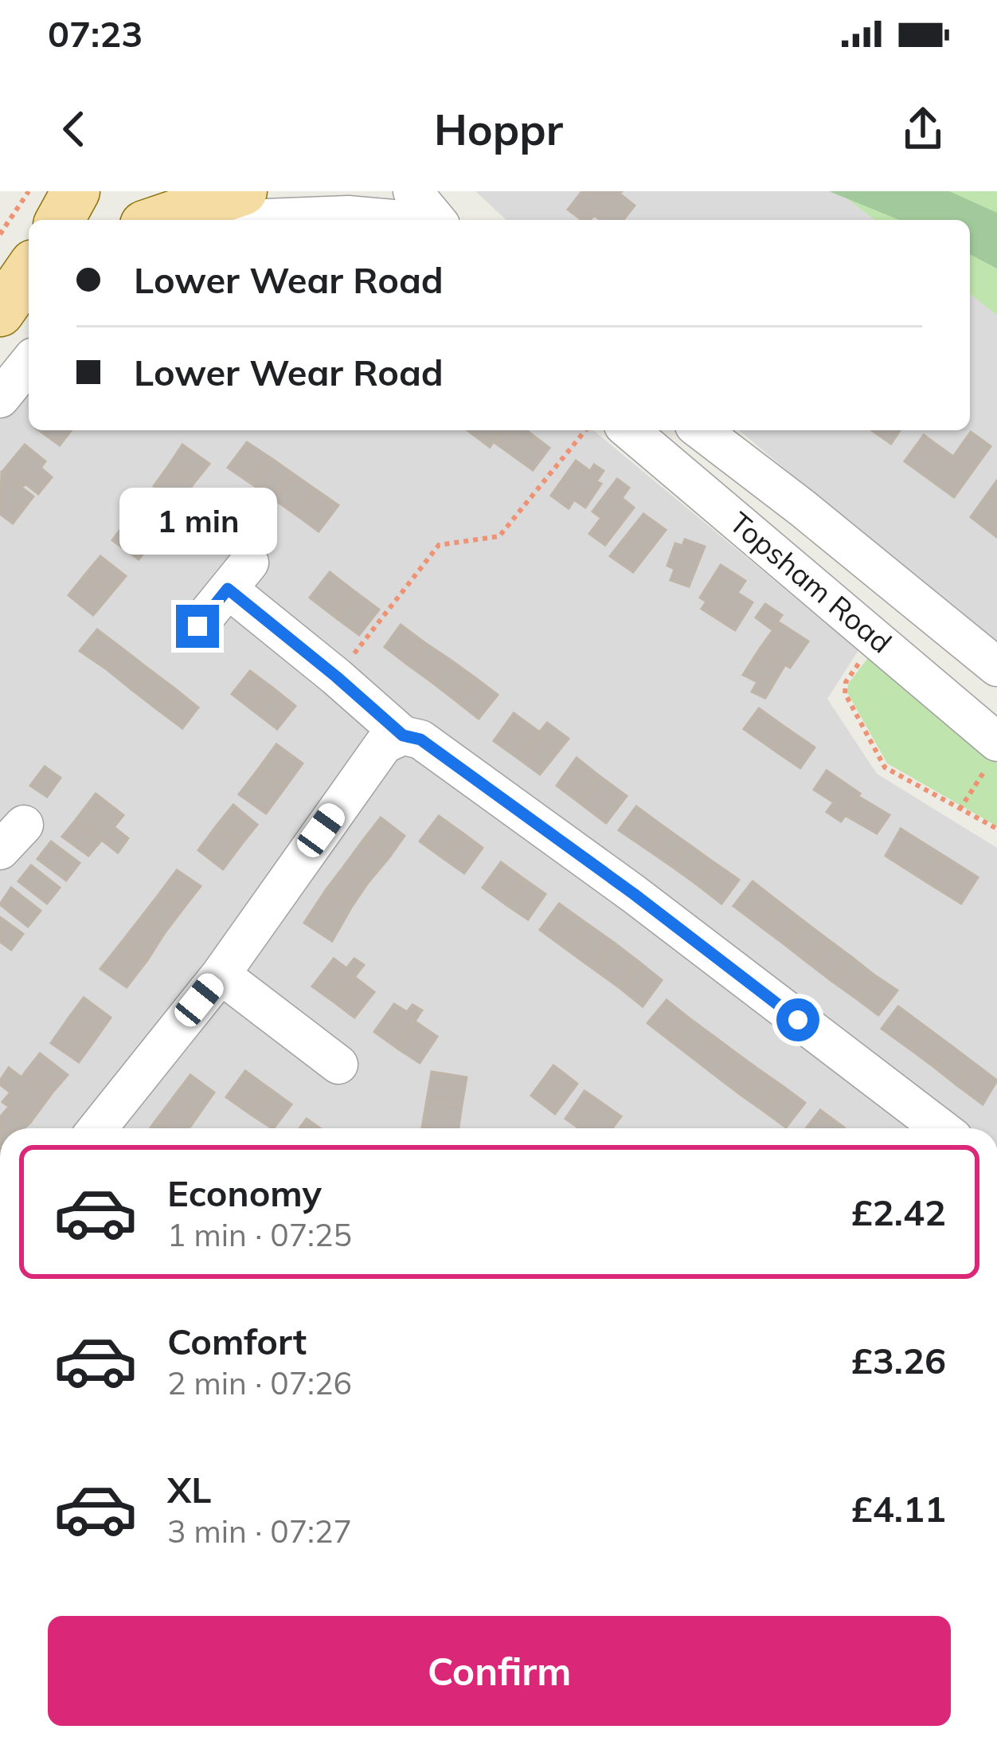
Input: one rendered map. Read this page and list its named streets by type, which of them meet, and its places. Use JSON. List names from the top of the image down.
{
  "streets": {
    "street": ["Topsham Road"]
  },
  "page": {
    "status": "07:23",
    "header": "Hoppr",
    "banner": ["Lower Wear Road", "Lower Wear Road"],
    "bubble": "1 min",
    "list": [
      {
        "name": "Economy",
        "note": "1 min · 07:25",
        "value": "£2.42"
      },
      {
        "name": "Comfort",
        "note": "2 min · 07:26",
        "value": "£3.26"
      },
      {
        "name": "XL",
        "note": "3 min · 07:27",
        "value": "£4.11"
      }
    ],
    "buttons": "Confirm"
  }
}
